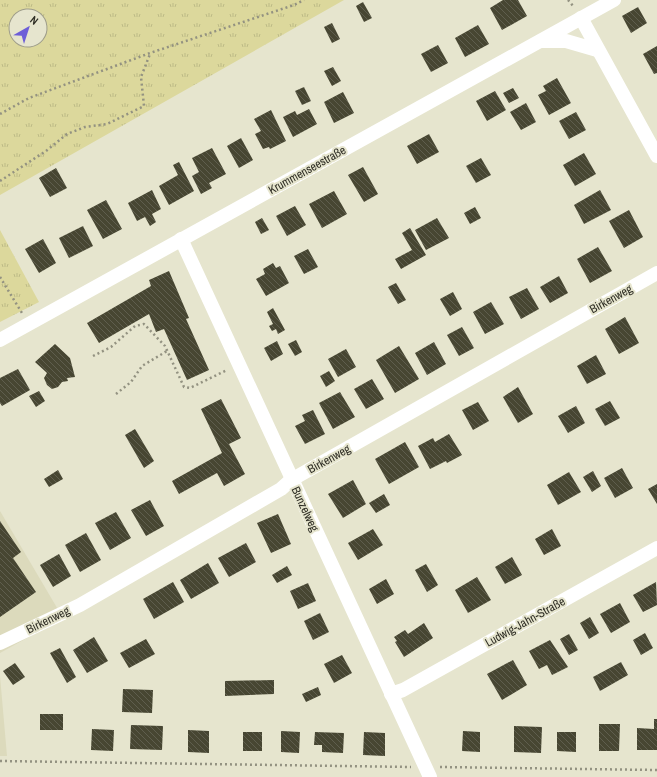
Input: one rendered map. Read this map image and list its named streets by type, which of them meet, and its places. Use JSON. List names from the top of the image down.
{
  "streets": {
    "street": [
      "Krummenseestraße",
      "Birkenweg",
      "Bunzelweg",
      "Ludwig-Jahn-Straße"
    ]
  },
  "crossings": [
    ["Krummenseestraße", "Bunzelweg"],
    ["Birkenweg", "Bunzelweg"],
    ["Bunzelweg", "Ludwig-Jahn-Straße"]
  ],
  "north": "top right"
}
